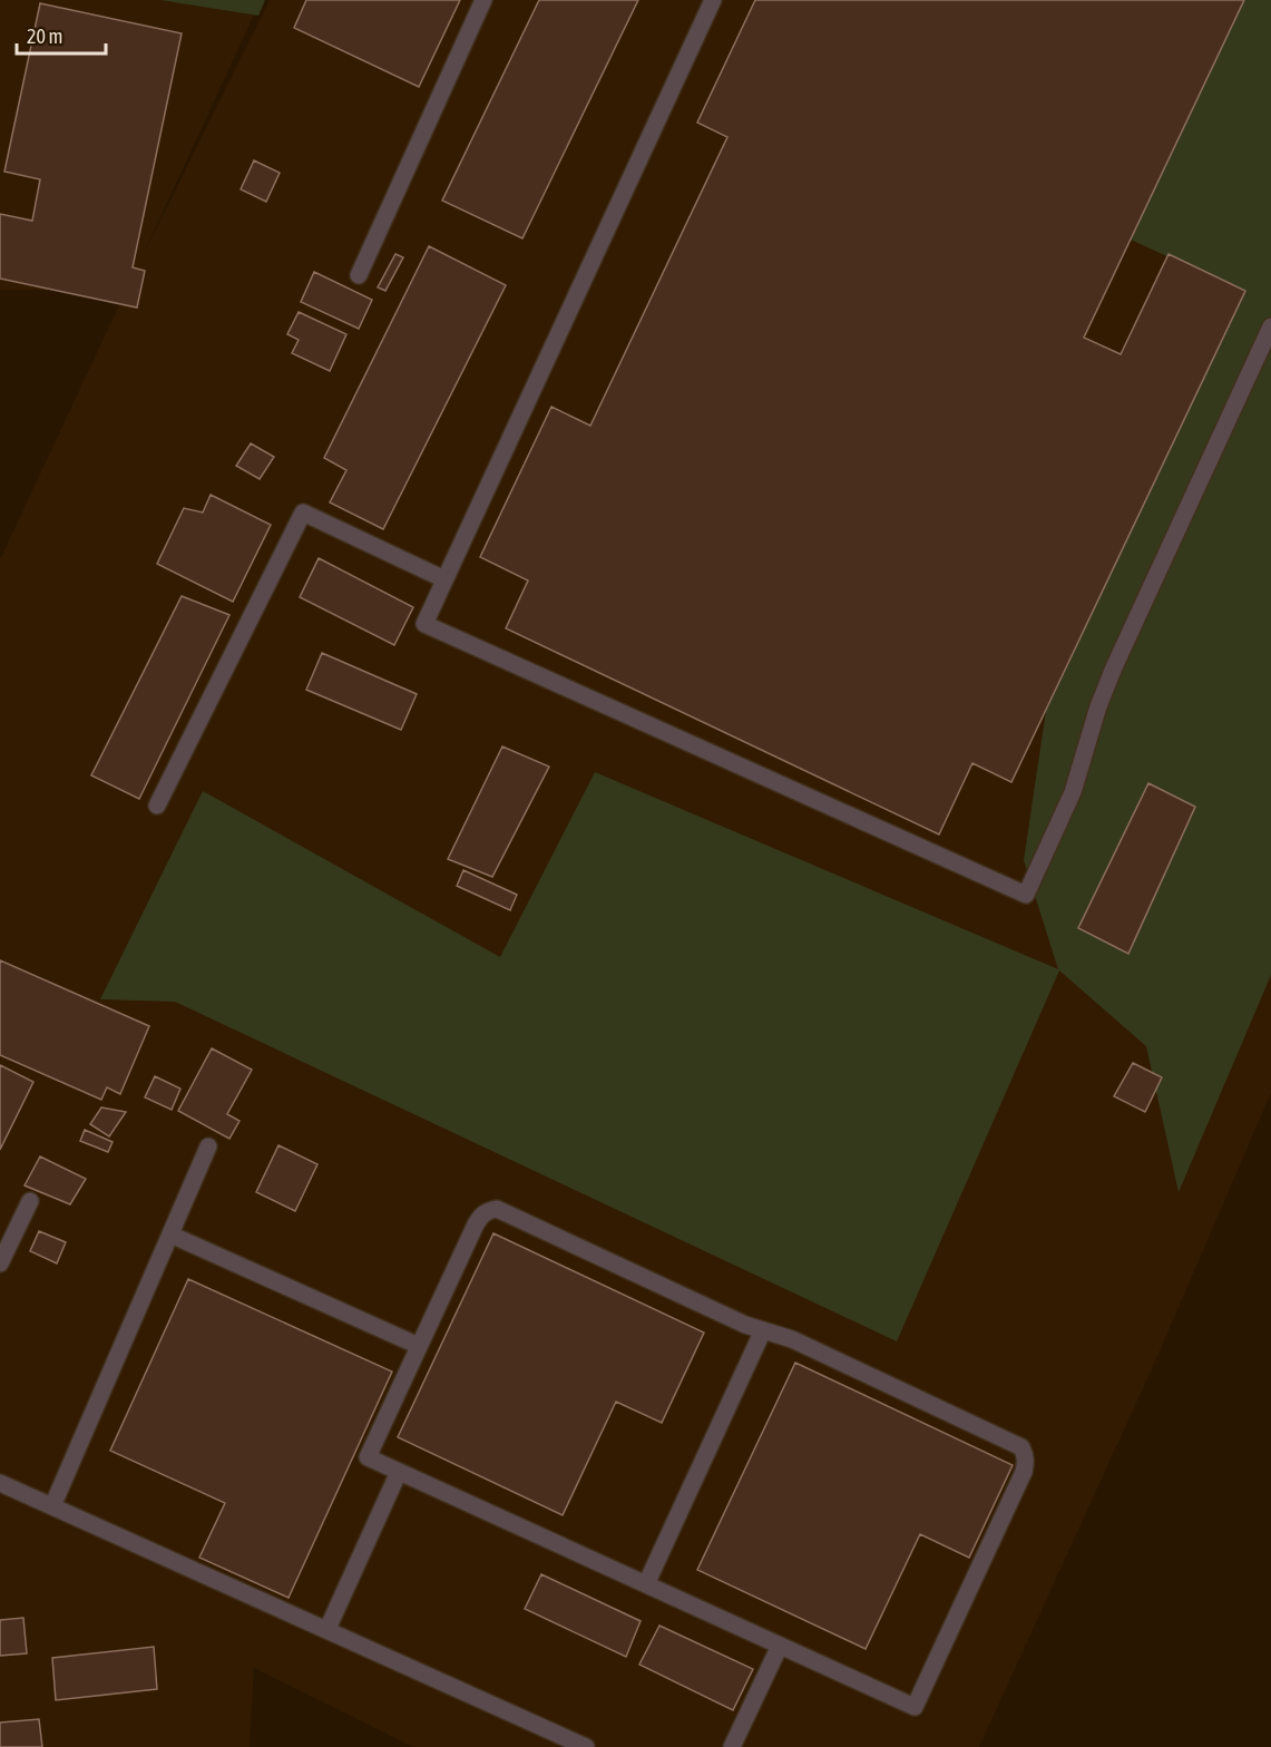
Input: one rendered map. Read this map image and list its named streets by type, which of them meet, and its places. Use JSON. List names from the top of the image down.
{
  "scale_bar": "20 m"
}
